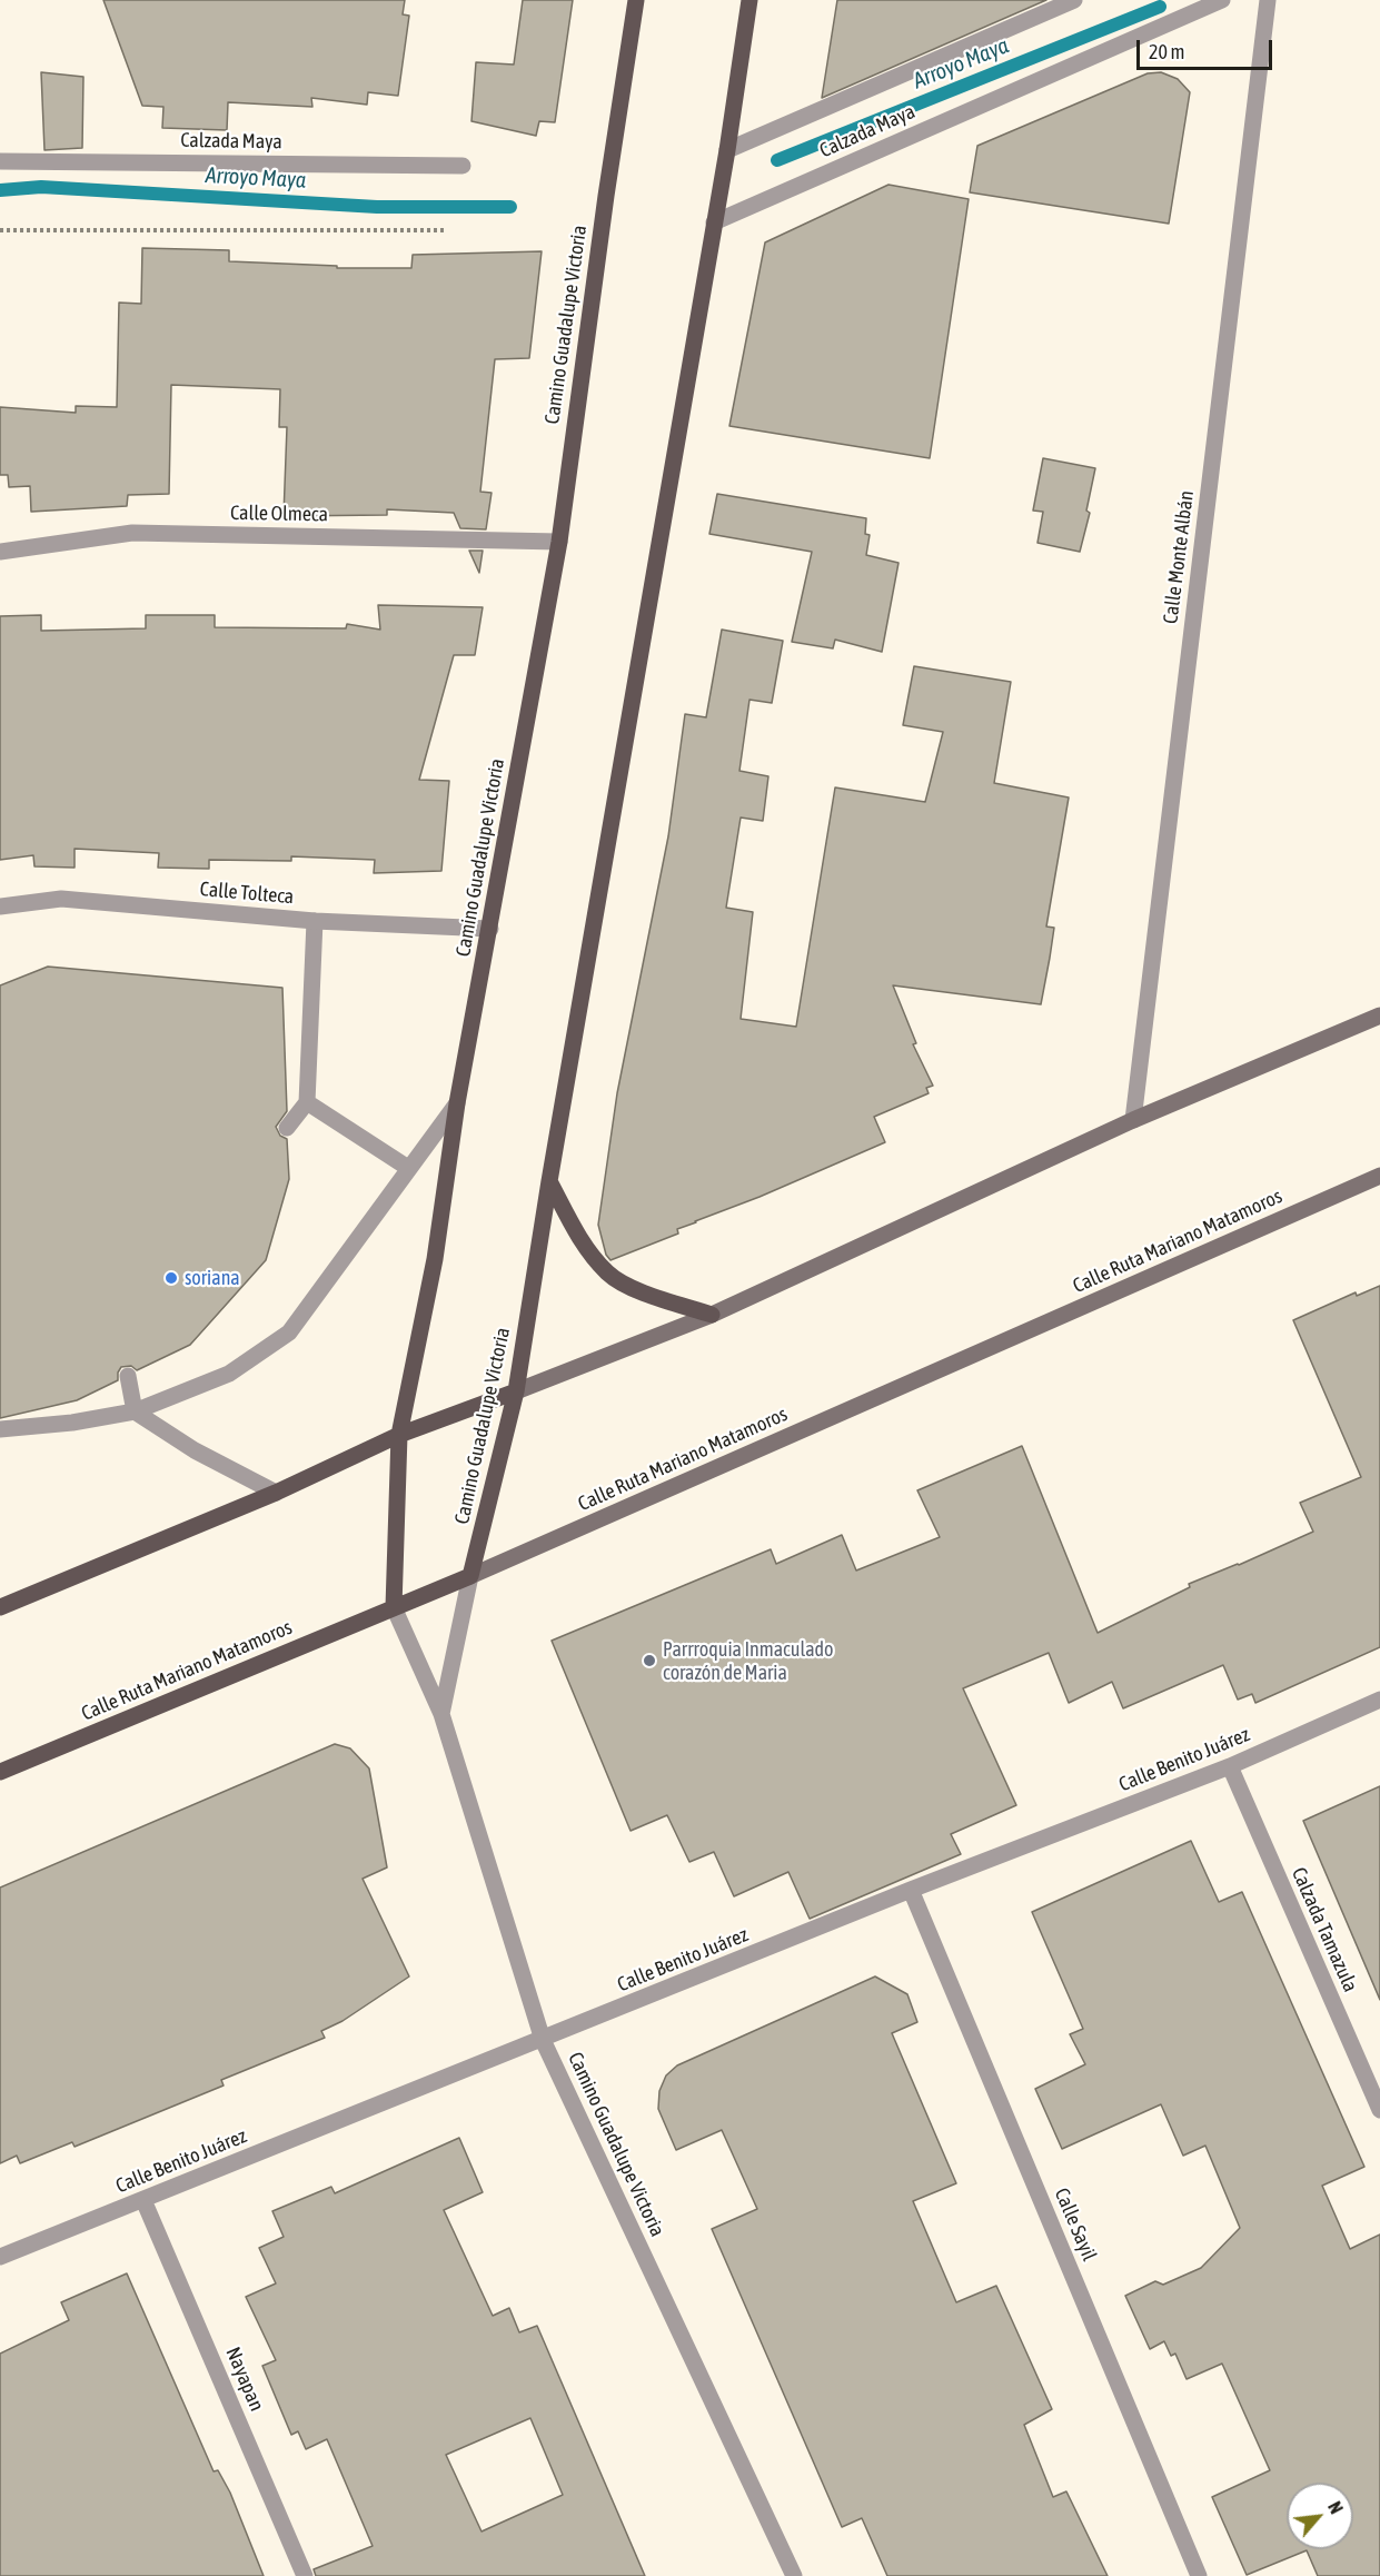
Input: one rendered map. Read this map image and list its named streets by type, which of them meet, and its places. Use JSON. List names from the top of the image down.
{
  "streets": {
    "main road": ["Camino Guadalupe Victoria", "Calle Ruta Mariano Matamoros"],
    "street": [
      "Calzada Maya",
      "Calle Olmeca",
      "Calle Monte Albán",
      "Calle Tolteca",
      "Calle Benito Juárez",
      "Calzada Tamazula",
      "Calle Sayil",
      "Nayapan"
    ]
  },
  "crossings": [
    ["Calzada Maya", "Camino Guadalupe Victoria"],
    ["Camino Guadalupe Victoria", "Calle Olmeca"],
    ["Camino Guadalupe Victoria", "Calle Tolteca"],
    ["Camino Guadalupe Victoria", "Calle Ruta Mariano Matamoros"],
    ["Camino Guadalupe Victoria", "Calle Benito Juárez"],
    ["Calle Benito Juárez", "Calzada Tamazula"],
    ["Calle Benito Juárez", "Calle Sayil"],
    ["Calle Benito Juárez", "Nayapan"]
  ],
  "water": ["Arroyo Maya"],
  "places": ["soriana", "Parrroquia Inmaculado corazón de Maria"],
  "scale_bar": "20 m",
  "north": "top right"
}
